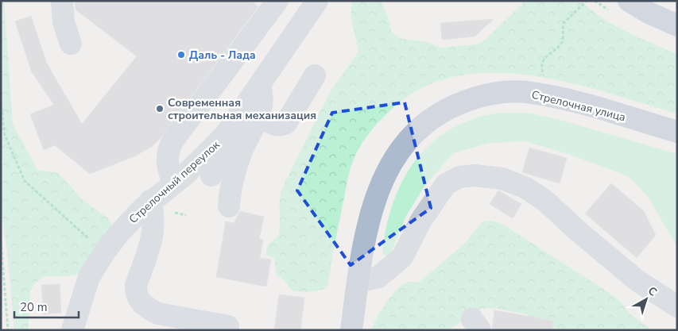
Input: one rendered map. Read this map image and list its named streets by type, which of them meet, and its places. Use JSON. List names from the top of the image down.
{
  "streets": {
    "main road": ["Стрелочная улица"],
    "lane": ["Стрелочный переулок"]
  },
  "places": ["Даль - Лада", "Современная строительная механизация"],
  "scale_bar": "20 m",
  "north": "top right"
}
